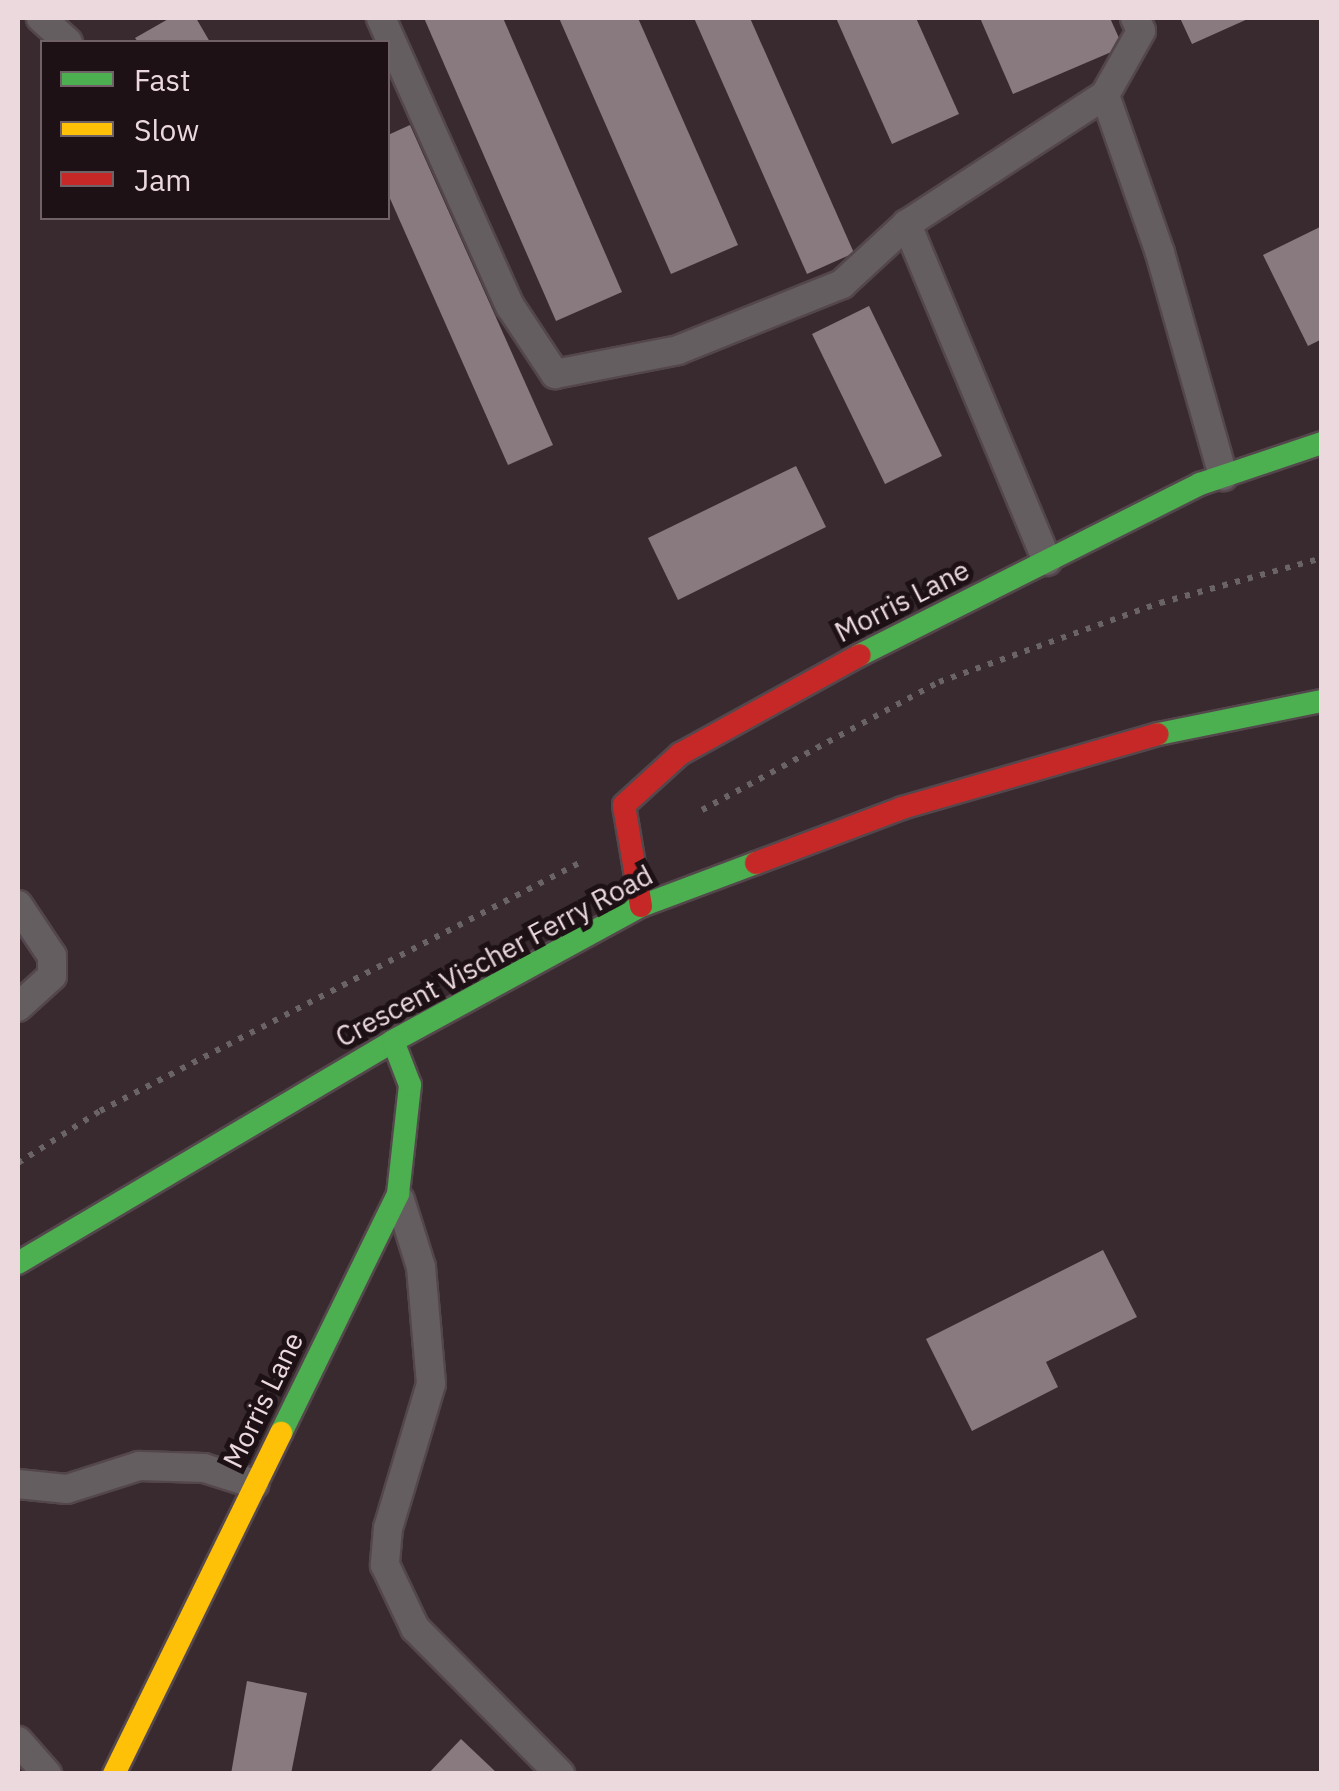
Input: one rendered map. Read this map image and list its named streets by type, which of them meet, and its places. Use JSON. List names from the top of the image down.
{
  "streets": {
    "street": ["Morris Lane", "Crescent Vischer Ferry Road"]
  },
  "crossings": [
    ["Morris Lane", "Crescent Vischer Ferry Road"]
  ],
  "legend": ["Fast", "Slow", "Jam"]
}
